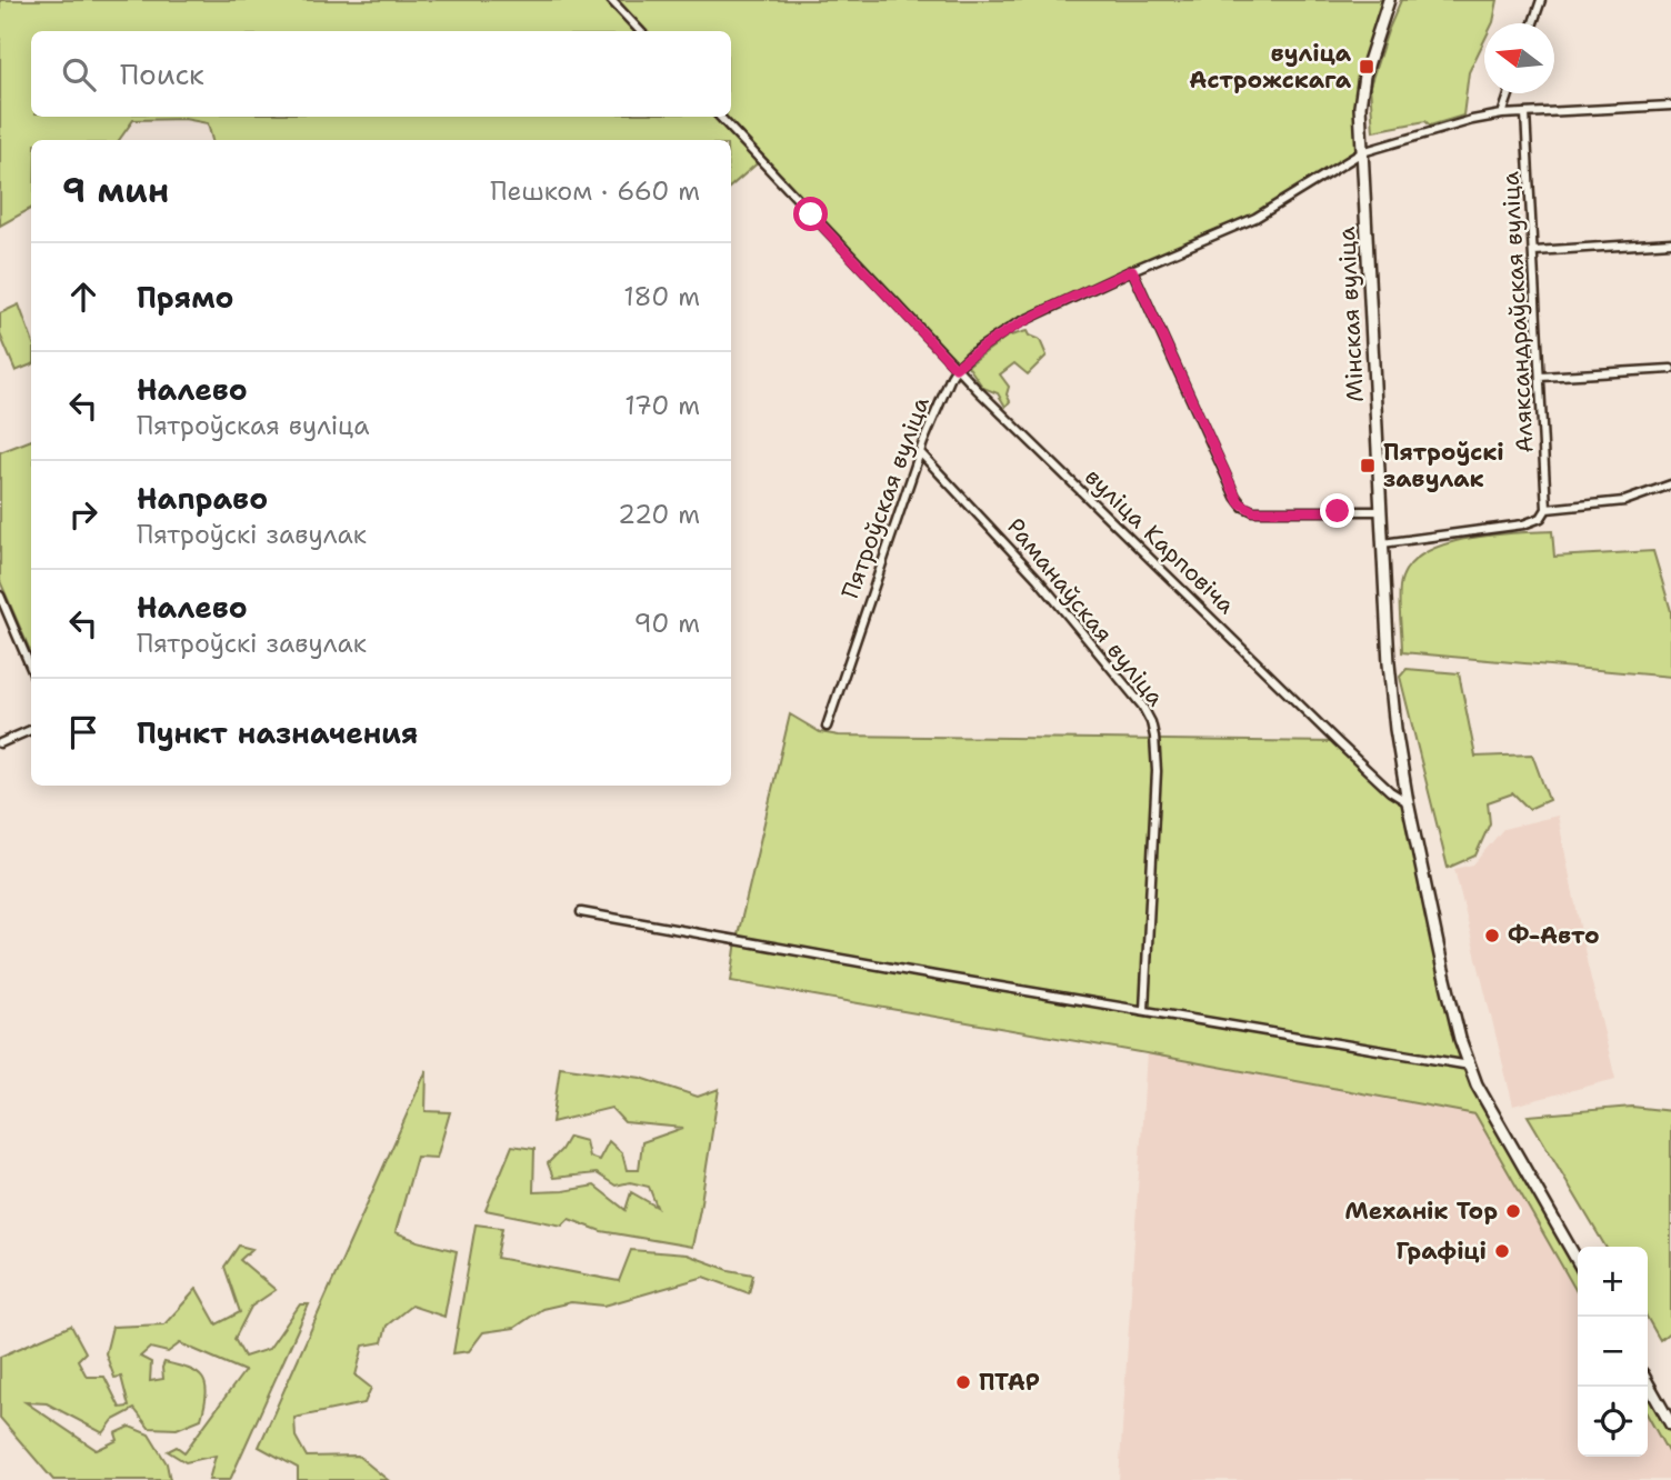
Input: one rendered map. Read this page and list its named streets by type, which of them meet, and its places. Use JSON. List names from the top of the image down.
{
  "streets": {
    "main road": ["Мінская вуліца"],
    "street": [
      "Аляксандраўская вуліца",
      "Пятроўская вуліца",
      "вуліца Карповіча",
      "Раманаўская вуліца"
    ]
  },
  "crossings": [
    ["Аляксандраўская вуліца", "Пятроўская вуліца"],
    ["Мінская вуліца", "Пятроўская вуліца"],
    ["Мінская вуліца", "вуліца Карповіча"],
    ["Пятроўская вуліца", "вуліца Карповіча"],
    ["Пятроўская вуліца", "Раманаўская вуліца"]
  ],
  "places": {
    "transit": ["вуліца Астрожскага", "Пятроўскі завулак"],
    "other": [
      "Ф-Авто",
      "Механік Тор",
      "Графіці",
      "ПТАР"
    ]
  },
  "north": "left",
  "page": {
    "search": "Поиск",
    "heading": ["9 мин", "Пешком · 660 m"],
    "list": [
      ["Прямо", "180 m"],
      ["Налево", "Пятроўская вуліца", "170 m"],
      ["Направо", "Пятроўскі завулак", "220 m"],
      ["Налево", "Пятроўскі завулак", "90 m"],
      "Пункт назначения"
    ],
    "map_buttons": ["+", "−"]
  }
}
